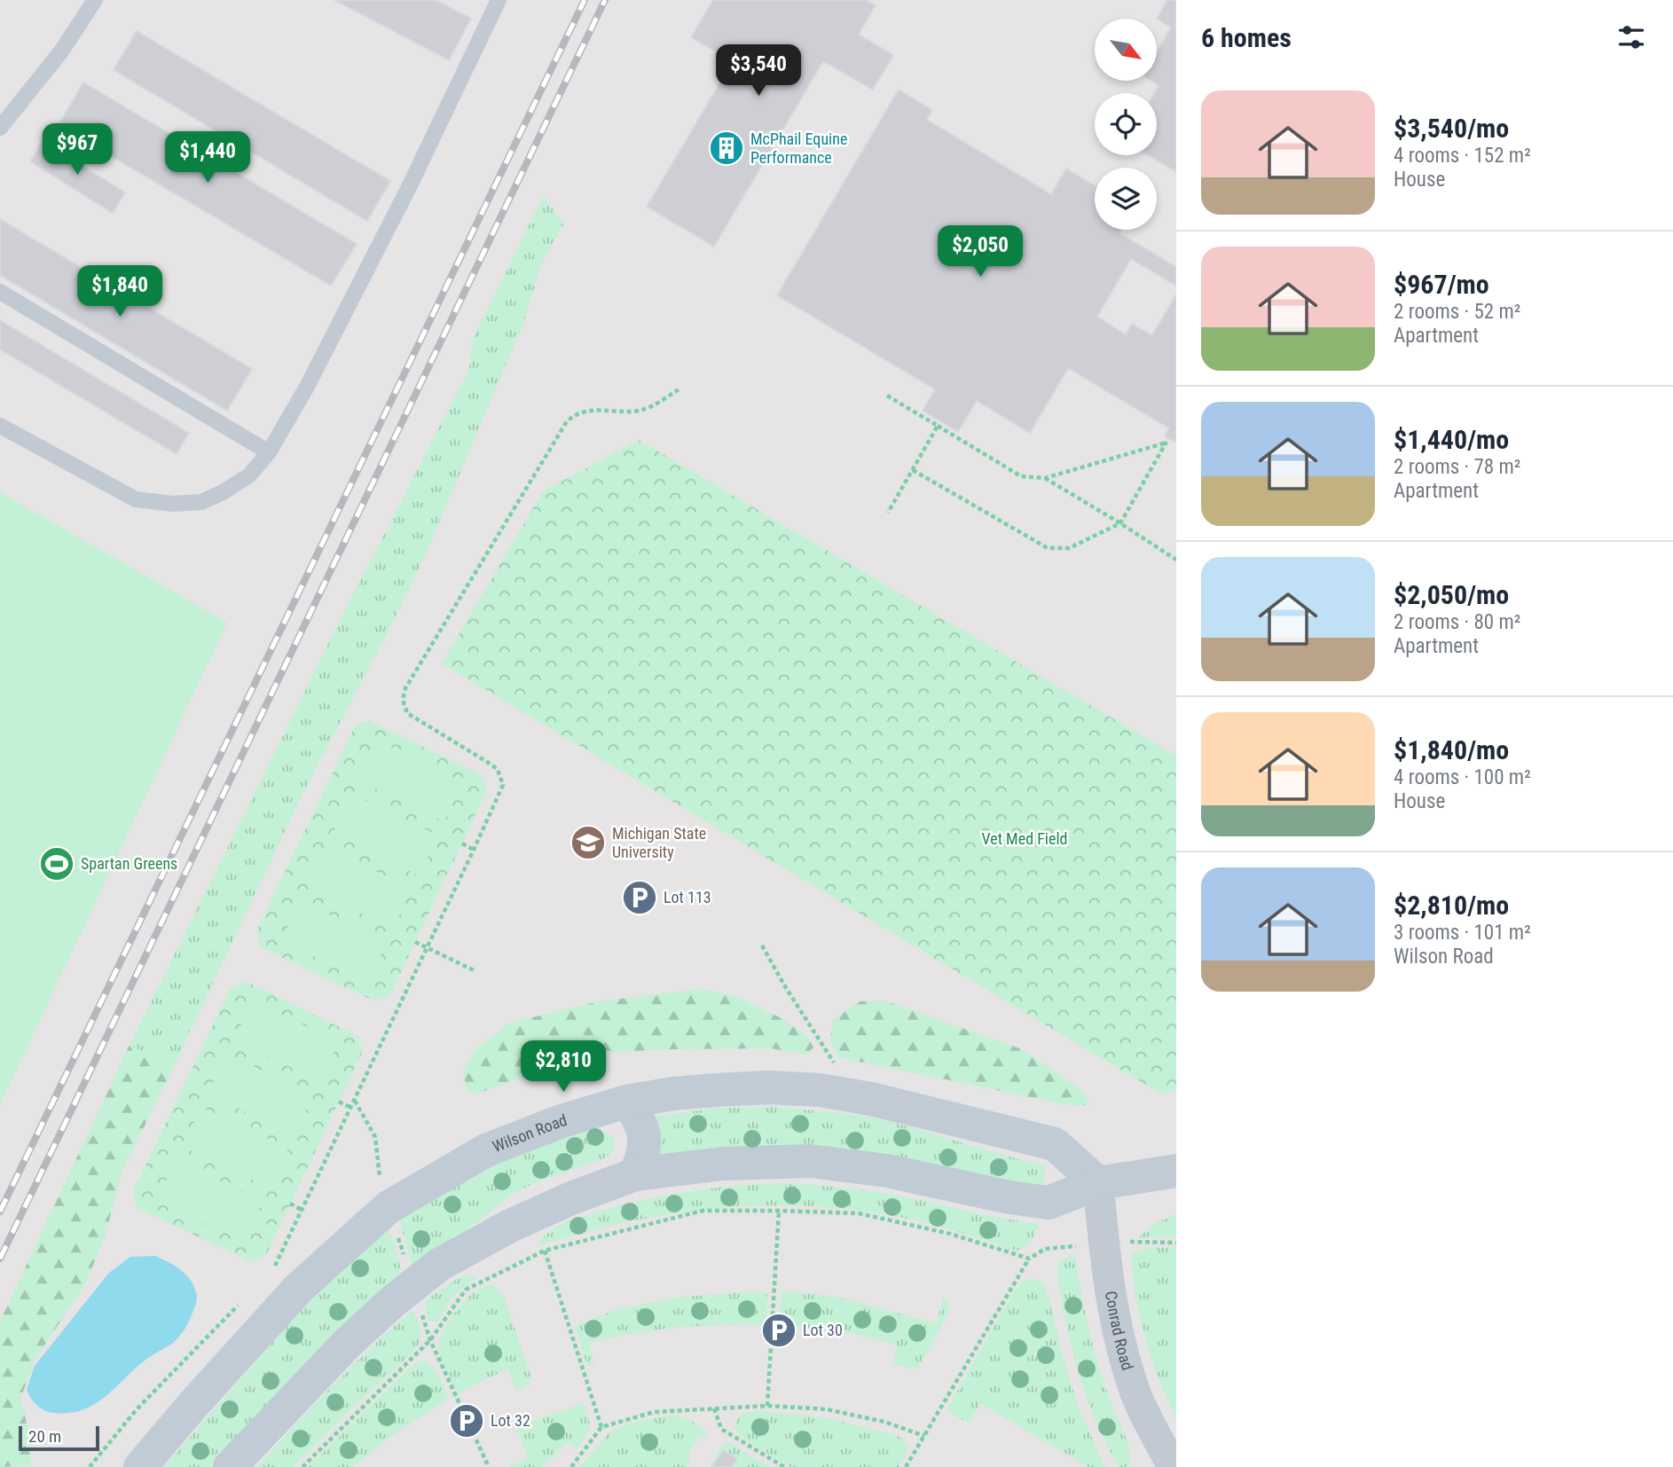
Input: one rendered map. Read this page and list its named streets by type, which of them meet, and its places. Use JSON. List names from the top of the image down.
{
  "streets": {
    "street": ["Wilson Road", "Conrad Road"]
  },
  "crossings": [
    ["Wilson Road", "Conrad Road"]
  ],
  "parks": ["Vet Med Field"],
  "places": {
    "building": ["McPhail Equine Performance"],
    "school or university": ["Michigan State University"],
    "sports": ["Spartan Greens"],
    "parking": ["Lot 113", "Lot 30", "Lot 32"]
  },
  "scale_bar": "20 m",
  "north": "bottom right",
  "page": {
    "heading": "6 homes",
    "price": [
      "$3,540",
      "$967",
      "$1,440",
      "$2,050",
      "$1,840",
      "$2,810"
    ],
    "list": [
      {
        "name": "$3,540/mo",
        "note": "4 rooms · 152 m² · House"
      },
      {
        "name": "$967/mo",
        "note": "2 rooms · 52 m² · Apartment"
      },
      {
        "name": "$1,440/mo",
        "note": "2 rooms · 78 m² · Apartment"
      },
      {
        "name": "$2,050/mo",
        "note": "2 rooms · 80 m² · Apartment"
      },
      {
        "name": "$1,840/mo",
        "note": "4 rooms · 100 m² · House"
      },
      {
        "name": "$2,810/mo",
        "note": "3 rooms · 101 m² · Wilson Road"
      }
    ],
    "scale": "20 m"
  }
}
